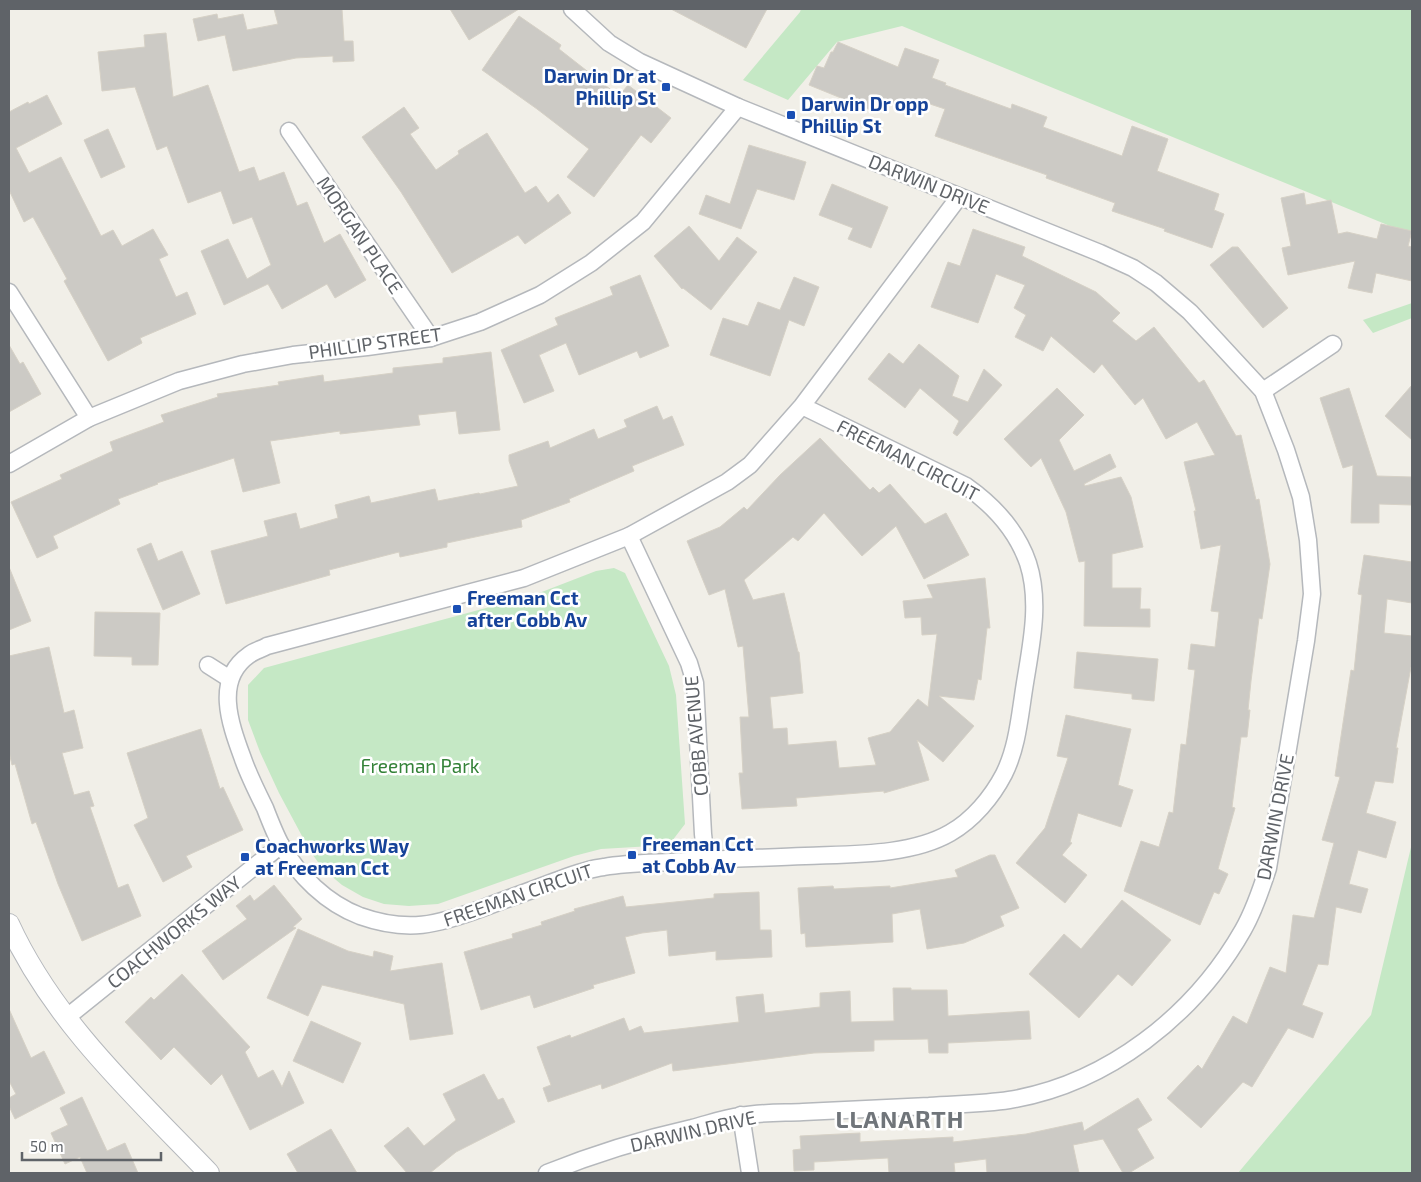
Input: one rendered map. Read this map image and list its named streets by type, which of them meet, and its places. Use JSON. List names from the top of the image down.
{
  "streets": {
    "street": [
      "DARWIN DRIVE",
      "MORGAN PLACE",
      "PHILLIP STREET",
      "FREEMAN CIRCUIT",
      "COBB AVENUE",
      "COACHWORKS WAY"
    ]
  },
  "crossings": [
    ["DARWIN DRIVE", "PHILLIP STREET"],
    ["MORGAN PLACE", "PHILLIP STREET"],
    ["FREEMAN CIRCUIT", "COBB AVENUE"],
    ["FREEMAN CIRCUIT", "COACHWORKS WAY"]
  ],
  "districts": ["LLANARTH"],
  "parks": ["Freeman Park"],
  "places": {
    "transit": [
      "Darwin Dr at Phillip St",
      "Darwin Dr opp Phillip St",
      "Freeman Cct after Cobb Av",
      "Freeman Cct at Cobb Av",
      "Coachworks Way at Freeman Cct"
    ]
  },
  "scale_bar": "50 m"
}
